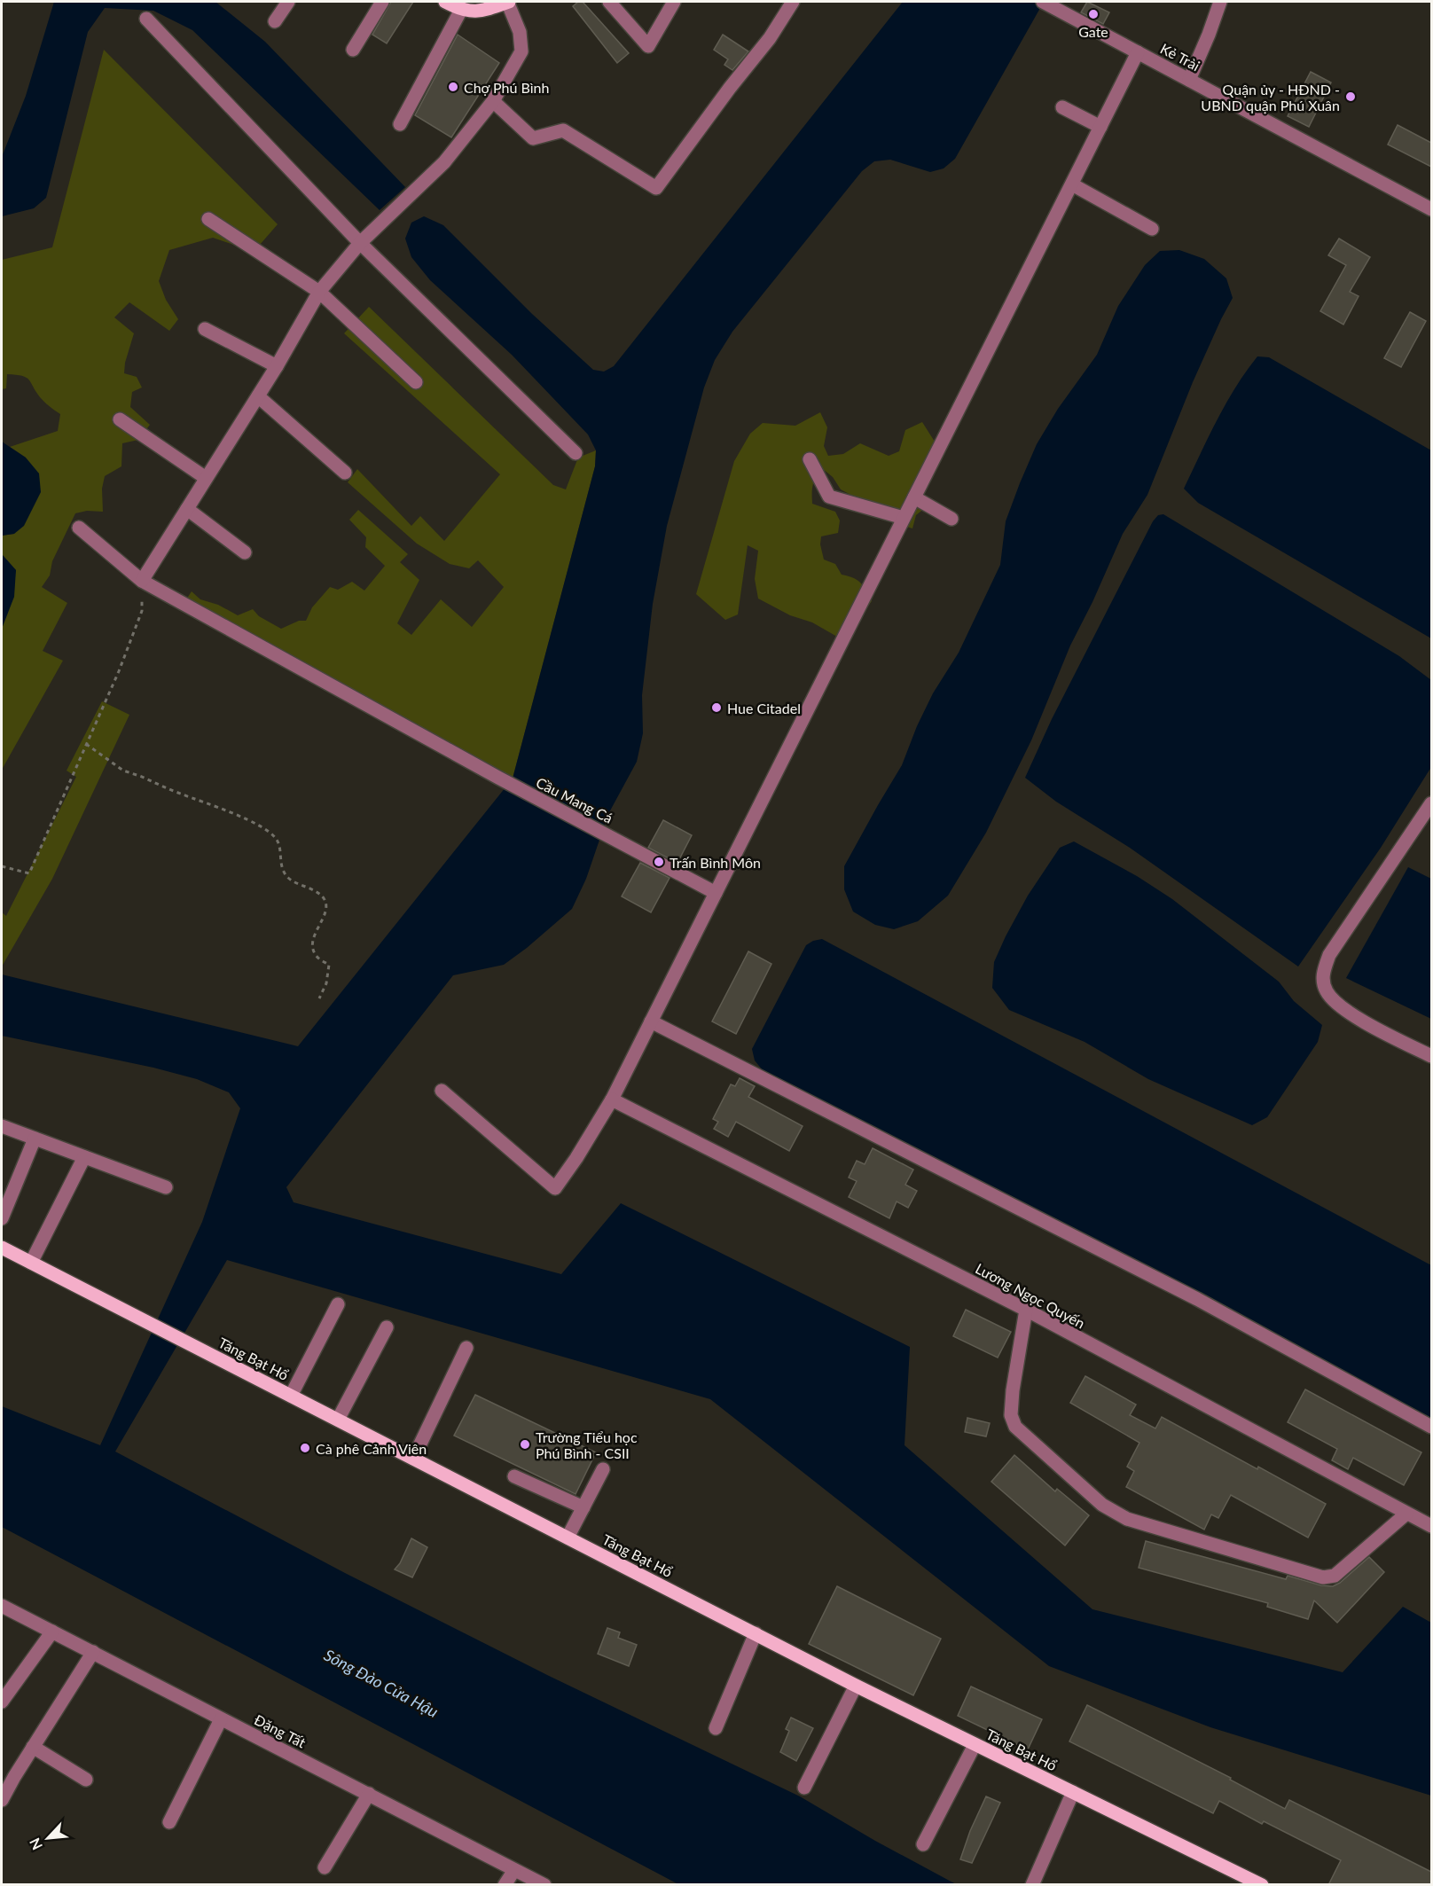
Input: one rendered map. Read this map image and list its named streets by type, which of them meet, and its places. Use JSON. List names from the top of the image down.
{
  "streets": {
    "main road": ["Tăng Bạt Hổ"],
    "street": [
      "Kẻ Trài",
      "Cầu Mang Cá",
      "Lương Ngọc Quyến",
      "Đặng Tất"
    ]
  },
  "water": ["Sông Đào Cửa Hậu"],
  "places": [
    "Gate",
    "Chợ Phú Bình",
    "Quận ủy - HĐND - UBND quận Phú Xuân",
    "Hue Citadel",
    "Trấn Bình Môn",
    "Trường Tiểu học Phú Bình - CSII",
    "Cà phê Cảnh Viên"
  ],
  "north": "bottom left"
}
